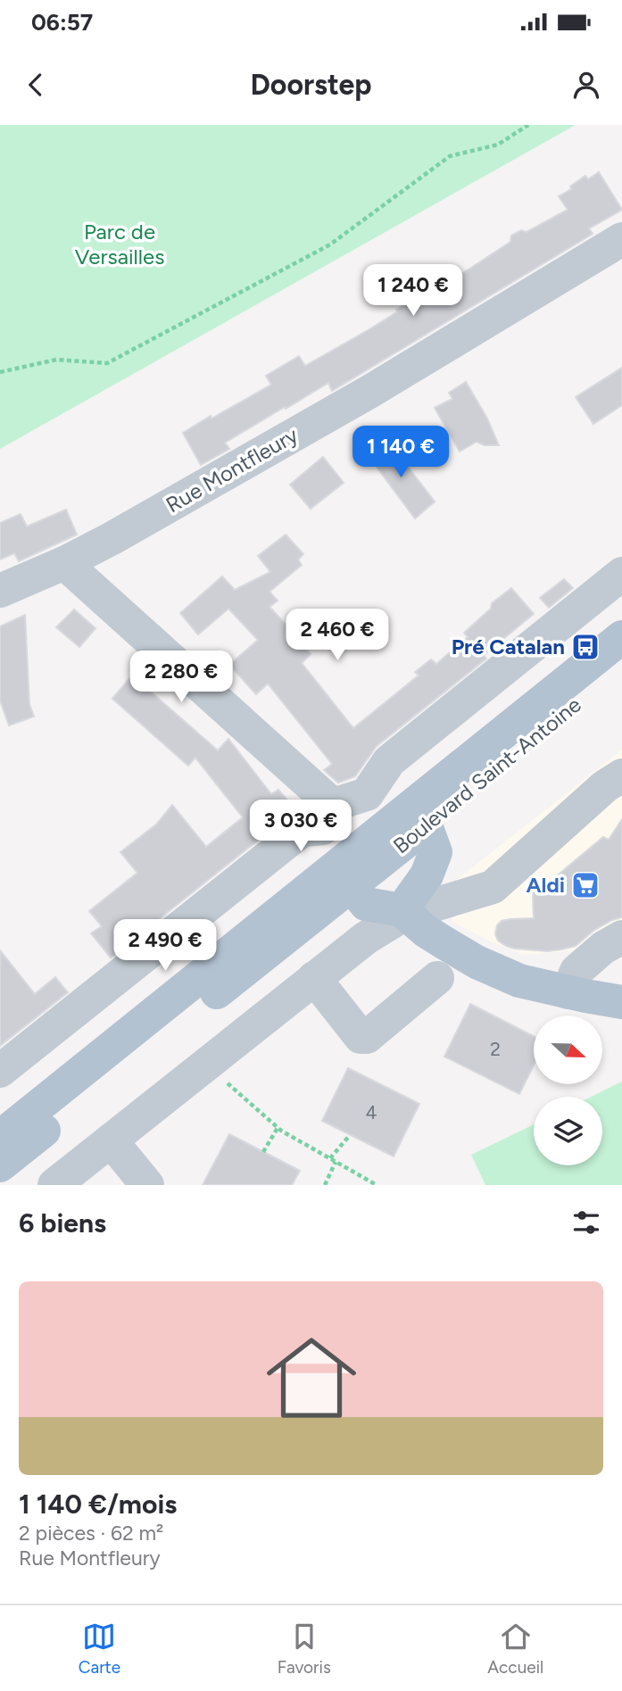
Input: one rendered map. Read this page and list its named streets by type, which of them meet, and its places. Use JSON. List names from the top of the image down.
{
  "streets": {
    "main road": ["Boulevard Saint-Antoine"],
    "street": ["Rue Montfleury"]
  },
  "parks": ["Parc de Versailles"],
  "places": {
    "bus stop": ["Pré Catalan"],
    "supermarket": ["Aldi"]
  },
  "house_numbers": ["2", "4"],
  "north": "right",
  "page": {
    "status": "06:57",
    "header": "Doorstep",
    "price": [
      "1 240 €",
      "1 140 €",
      "2 460 €",
      "2 280 €",
      "3 030 €",
      "2 490 €"
    ],
    "heading": "6 biens",
    "list": [
      {
        "name": "1 140 €/mois",
        "note": "2 pièces · 62 m² · Rue Montfleury"
      }
    ],
    "tabs": ["Carte", "Favoris", "Accueil"]
  }
}
